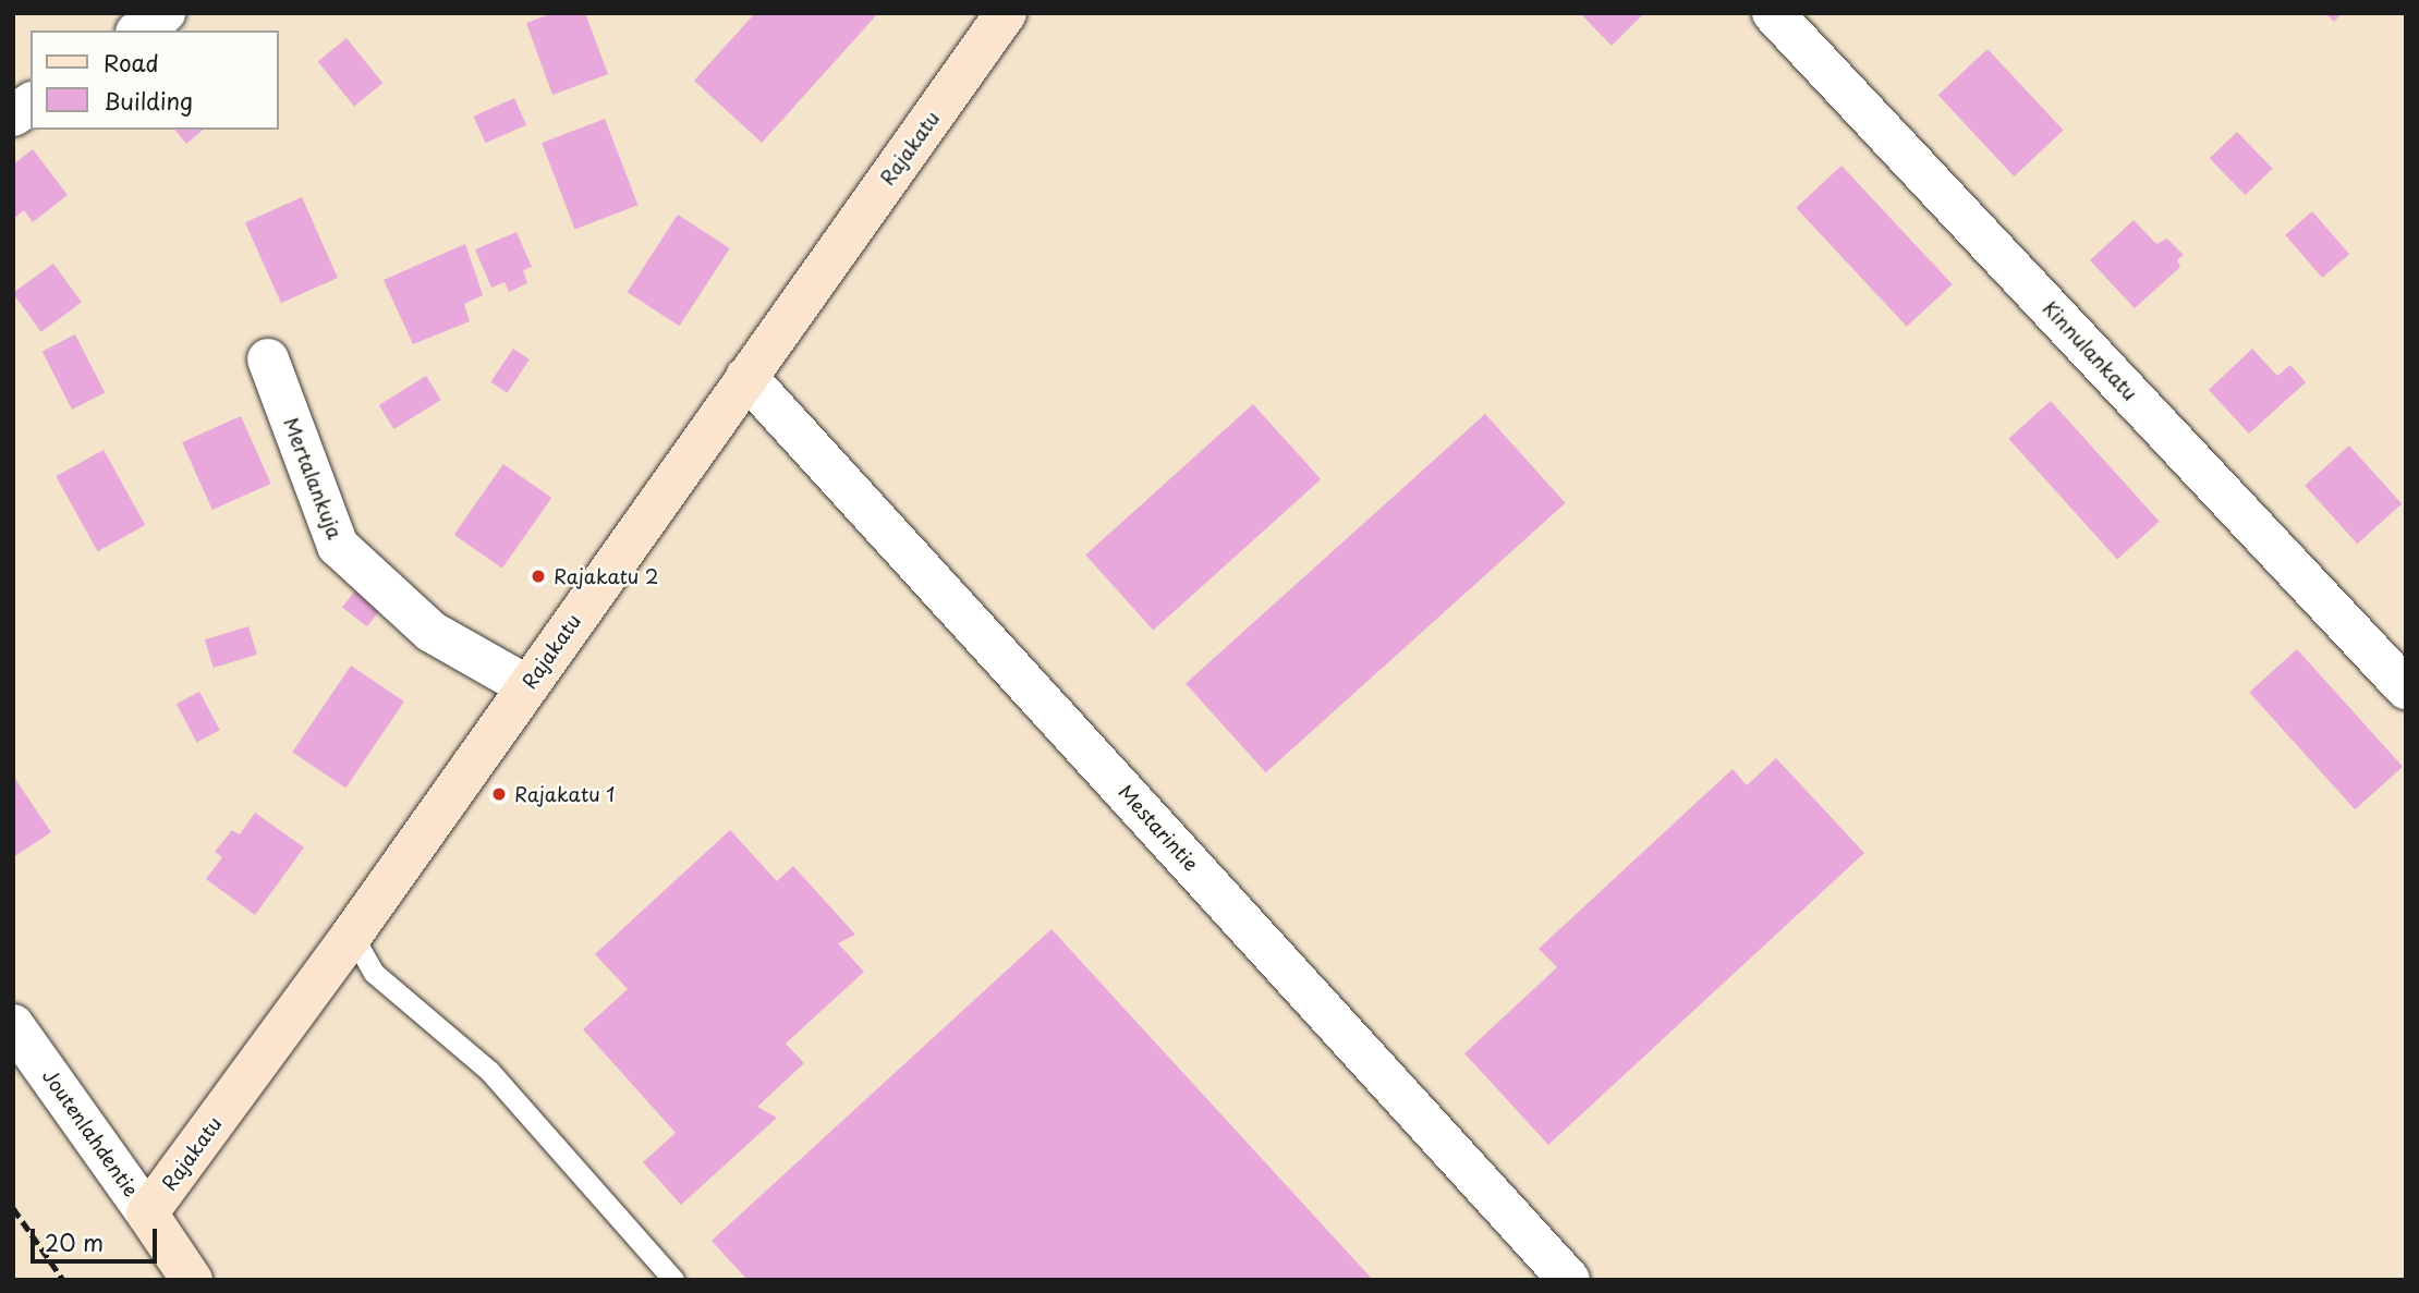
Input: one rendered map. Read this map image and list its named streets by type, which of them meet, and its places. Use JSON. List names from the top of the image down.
{
  "streets": {
    "street": [
      "Rajakatu",
      "Kinnulankatu",
      "Mertalankuja",
      "Mestarintie",
      "Joutenlahdentie"
    ]
  },
  "crossings": [
    ["Rajakatu", "Mertalankuja"],
    ["Rajakatu", "Mestarintie"],
    ["Rajakatu", "Joutenlahdentie"]
  ],
  "places": ["Rajakatu 2", "Rajakatu 1"],
  "legend": ["Road", "Building"],
  "scale_bar": "20 m"
}
